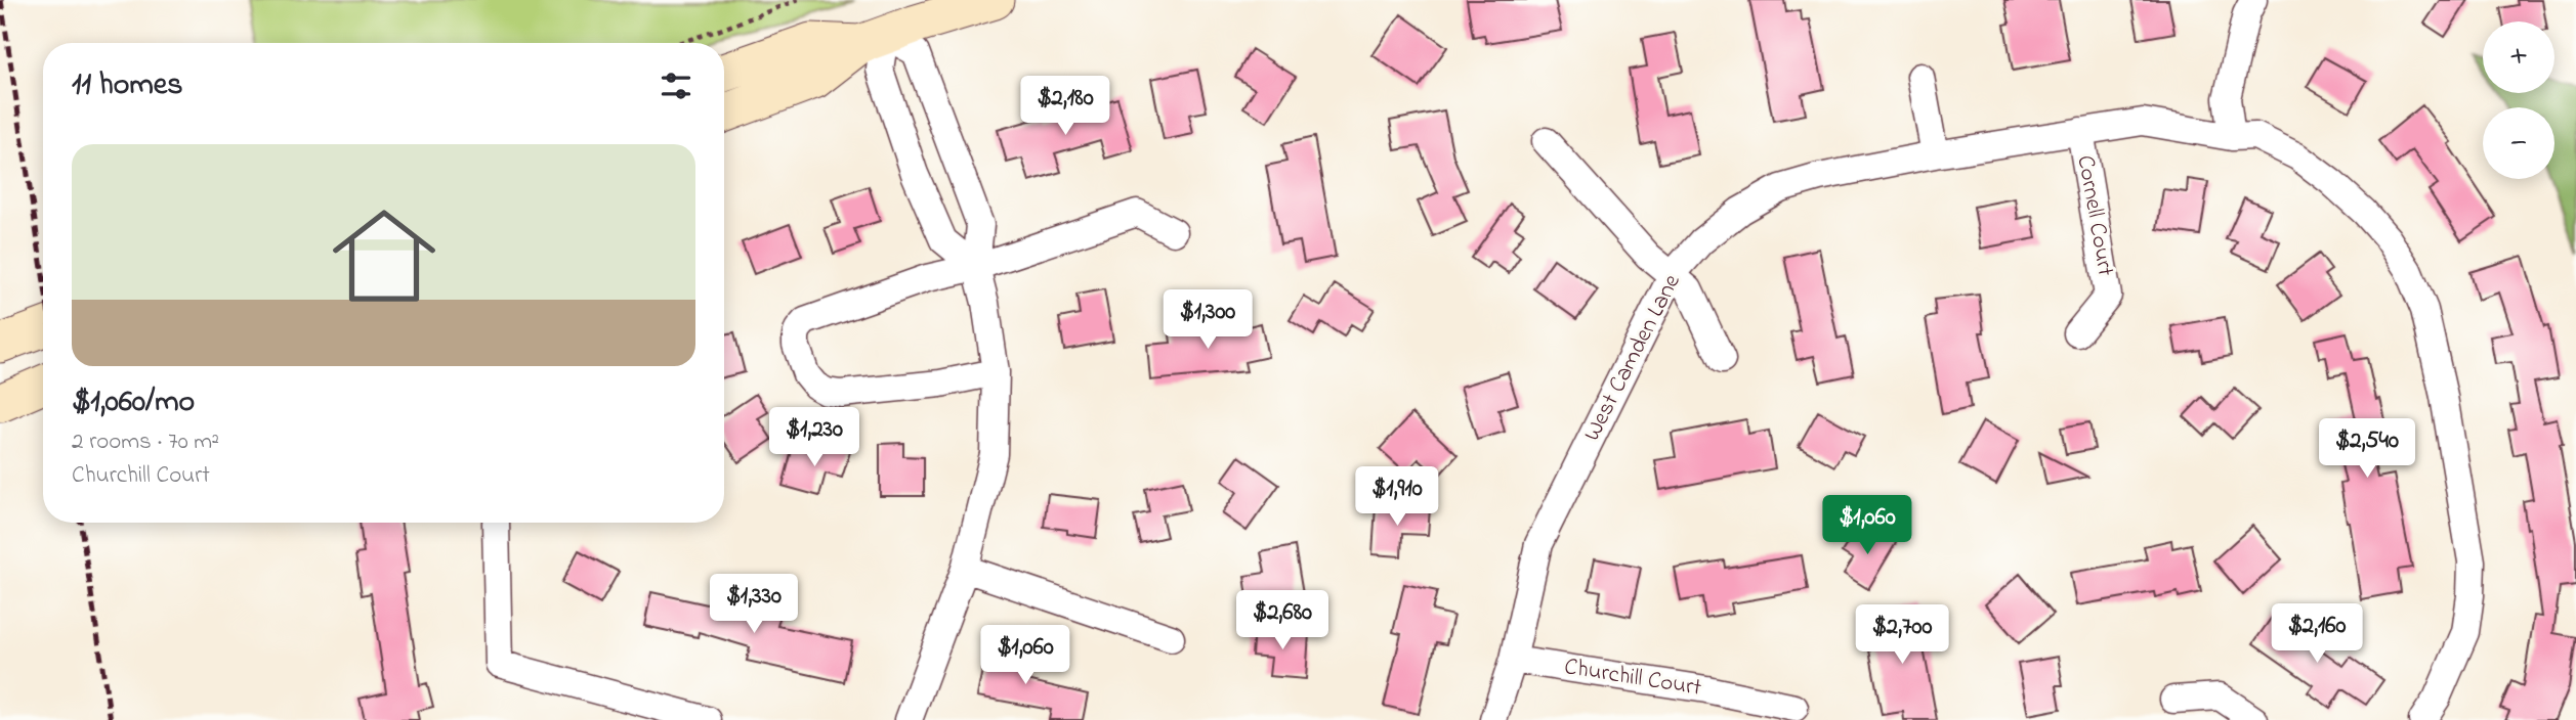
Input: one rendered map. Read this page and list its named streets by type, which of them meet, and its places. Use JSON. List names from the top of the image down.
{
  "streets": {
    "street": ["Cornell Court", "West Camden Lane", "Churchill Court"]
  },
  "crossings": [
    ["Cornell Court", "West Camden Lane"],
    ["West Camden Lane", "Churchill Court"]
  ],
  "page": {
    "map_buttons": ["+", "−"],
    "heading": "11 homes",
    "price": [
      "$2,180",
      "$1,300",
      "$1,230",
      "$2,540",
      "$1,910",
      "$1,060",
      "$1,330",
      "$2,680",
      "$2,160",
      "$2,700",
      "$1,060"
    ],
    "list": [
      {
        "name": "$1,060/mo",
        "note": "2 rooms · 70 m² · Churchill Court"
      }
    ]
  }
}
